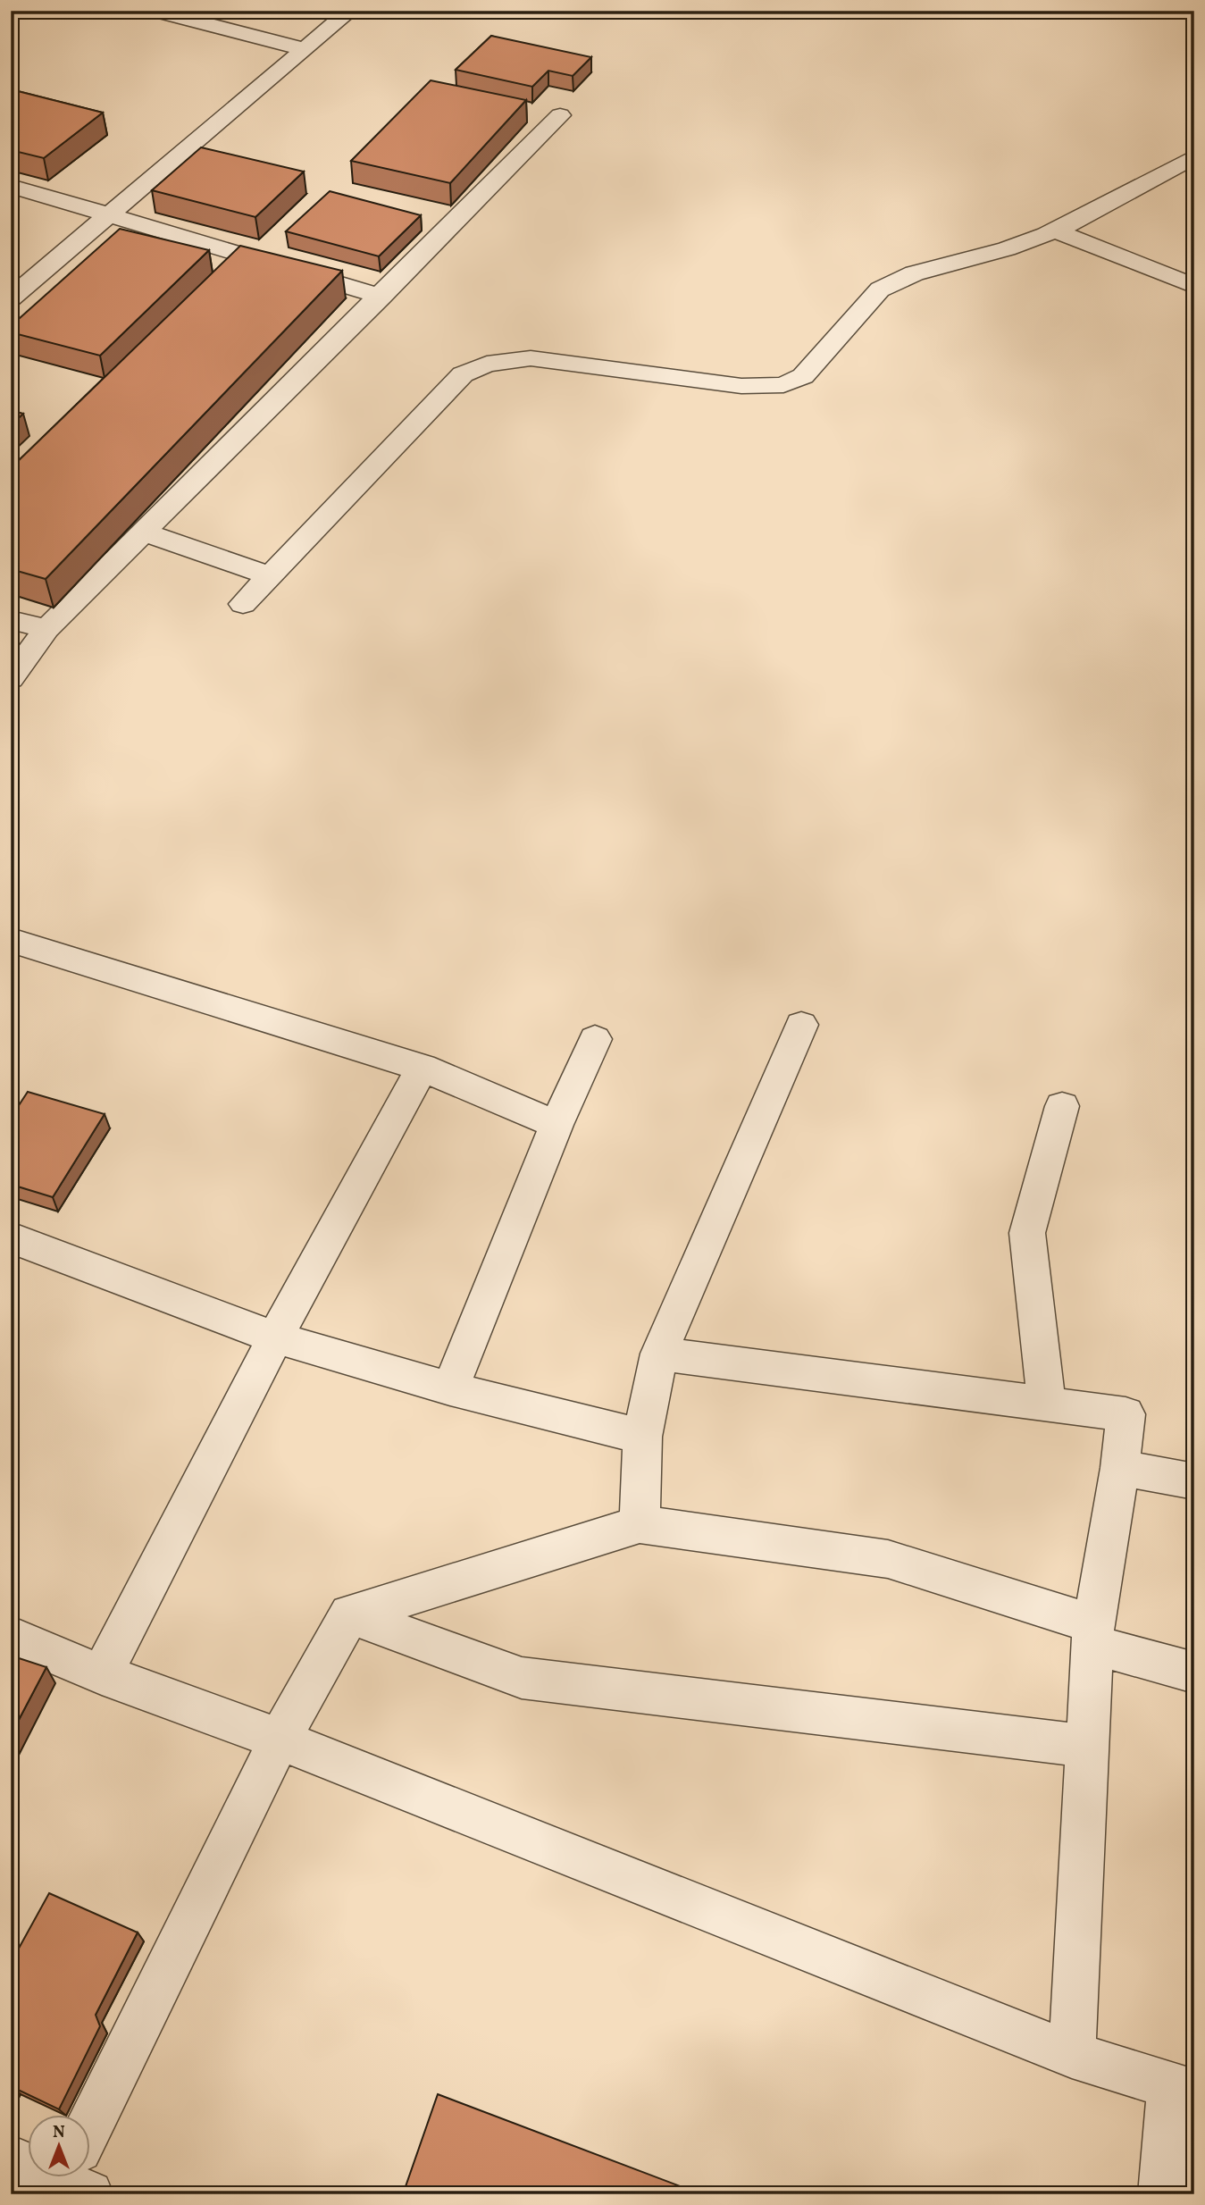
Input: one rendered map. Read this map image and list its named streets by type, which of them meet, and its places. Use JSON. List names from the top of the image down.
{
  "north": "top"
}
